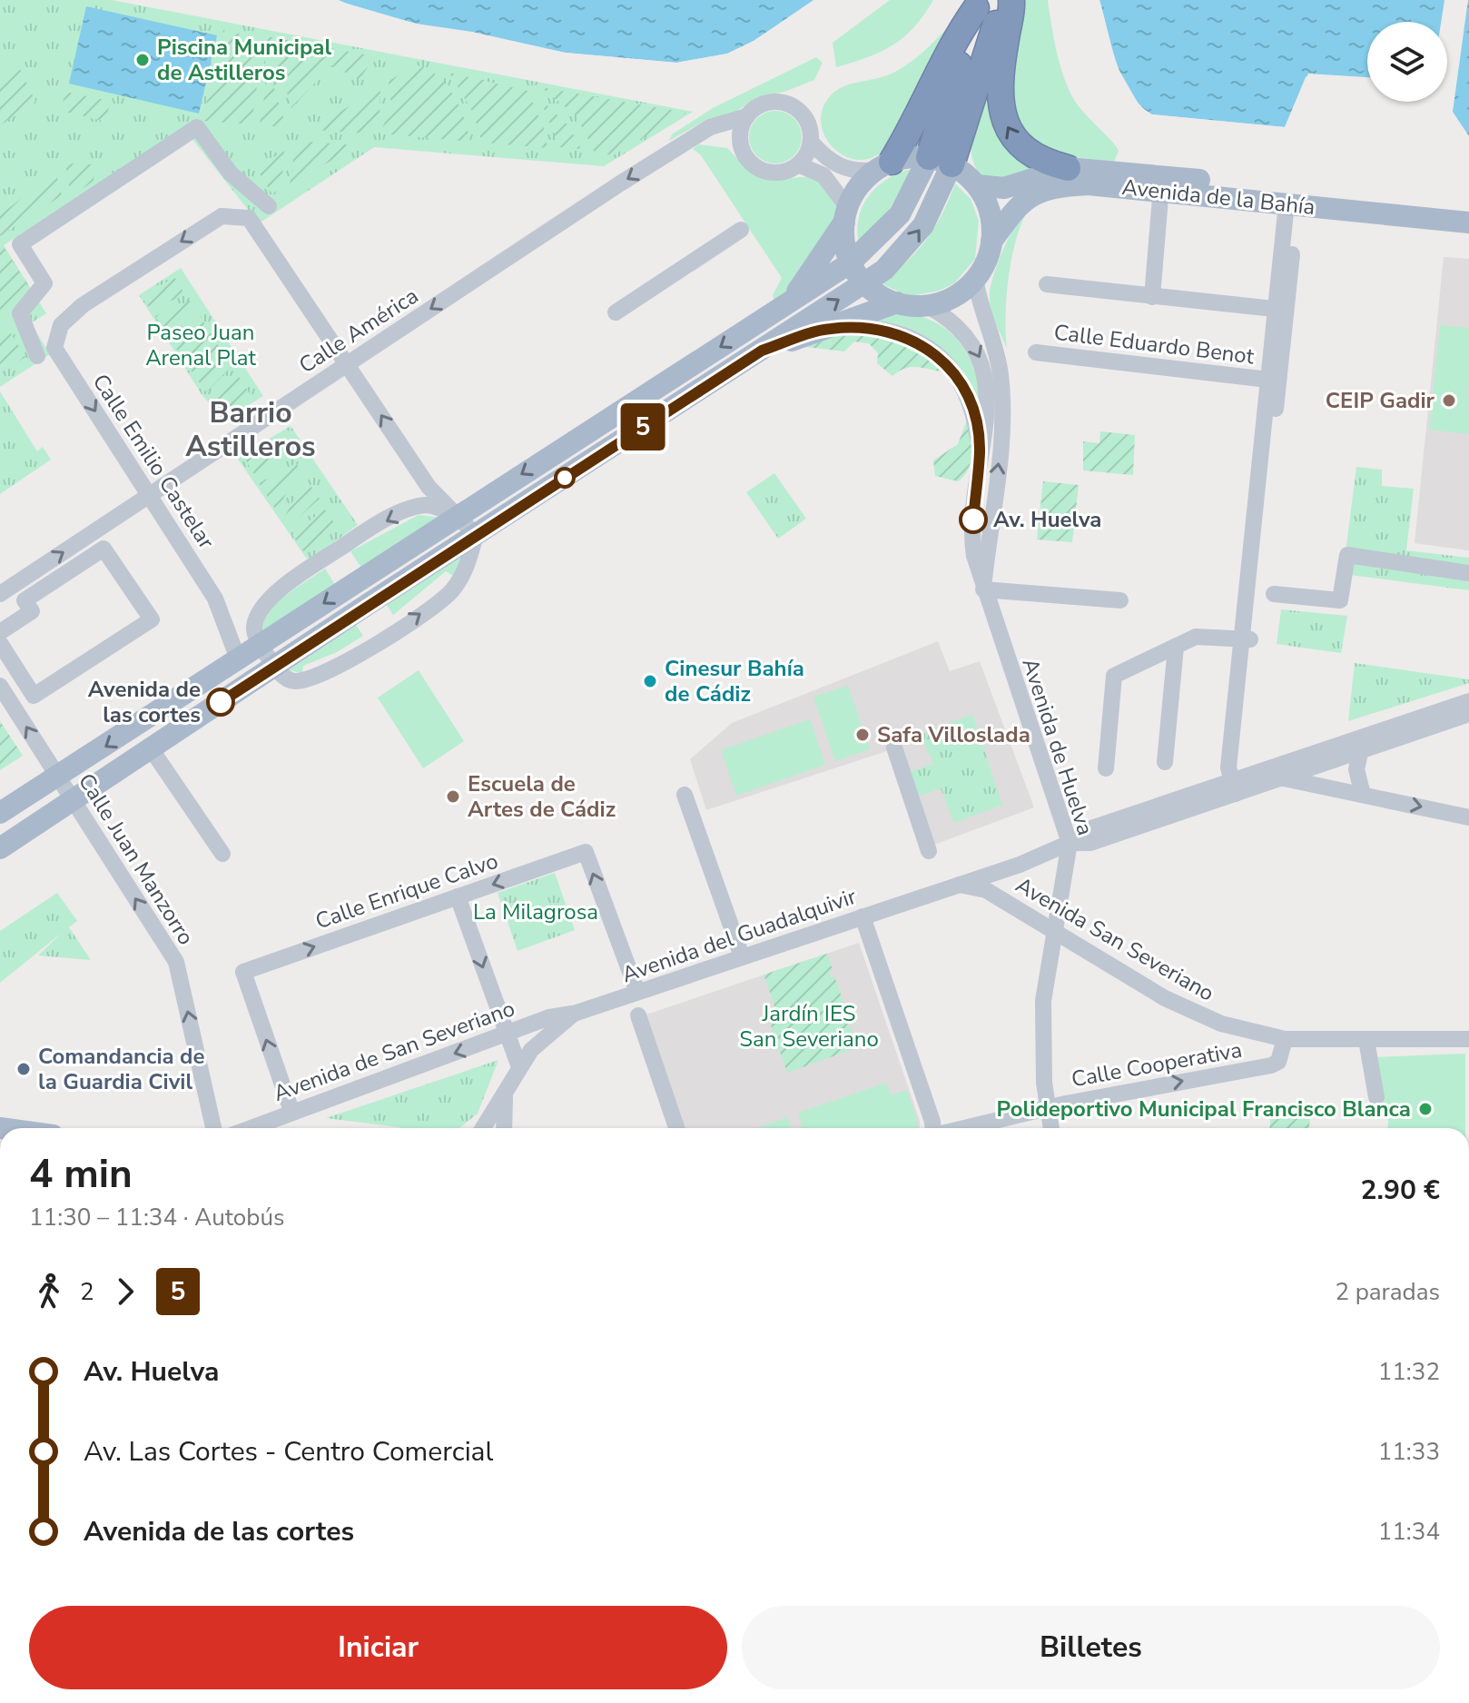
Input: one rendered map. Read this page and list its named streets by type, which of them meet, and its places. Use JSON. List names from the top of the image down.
{
  "streets": {
    "main road": ["Avenida de la Bahía"],
    "street": [
      "Calle América",
      "Calle Eduardo Benot",
      "Calle Emilio Castelar",
      "Avenida de Huelva",
      "Calle Juan Manzorro",
      "Calle Enrique Calvo",
      "Avenida del Guadalquivir",
      "Avenida San Severiano",
      "Avenida de San Severiano",
      "Calle Cooperativa"
    ]
  },
  "crossings": [
    ["Avenida de la Bahía", "Avenida de Huelva"],
    ["Calle América", "Calle Emilio Castelar"],
    ["Avenida de Huelva", "Avenida del Guadalquivir"],
    ["Avenida de Huelva", "Avenida San Severiano"],
    ["Avenida de Huelva", "Calle Cooperativa"],
    ["Calle Enrique Calvo", "Avenida del Guadalquivir"],
    ["Calle Enrique Calvo", "Avenida de San Severiano"],
    ["Avenida del Guadalquivir", "Avenida San Severiano"],
    ["Avenida del Guadalquivir", "Avenida de San Severiano"],
    ["Avenida San Severiano", "Calle Cooperativa"]
  ],
  "one_way": ["Avenida de San Severiano", "Calle Cooperativa"],
  "districts": ["Barrio Astilleros"],
  "parks": ["Paseo Juan Arenal Plat", "La Milagrosa", "Jardín IES San Severiano"],
  "places": [
    "Piscina Municipal de Astilleros",
    "CEIP Gadir",
    "Av. Huelva",
    "Cinesur Bahía de Cádiz",
    "Avenida de las cortes",
    "Safa Villoslada",
    "Escuela de Artes de Cádiz",
    "Comandancia de la Guardia Civil",
    "Polideportivo Municipal Francisco Blanca"
  ],
  "lines": ["bus line 5"],
  "page": {
    "on_map": "5",
    "heading": ["4 min", "11:30 – 11:34 · Autobús", "2.90 €"],
    "legs": ["2", "5", "2 paradas"],
    "list": [
      {
        "name": "Av. Huelva",
        "value": "11:32"
      },
      {
        "name": "Av. Las Cortes - Centro Comercial",
        "value": "11:33"
      },
      {
        "name": "Avenida de las cortes",
        "value": "11:34"
      }
    ],
    "buttons": ["Iniciar", "Billetes"]
  }
}
